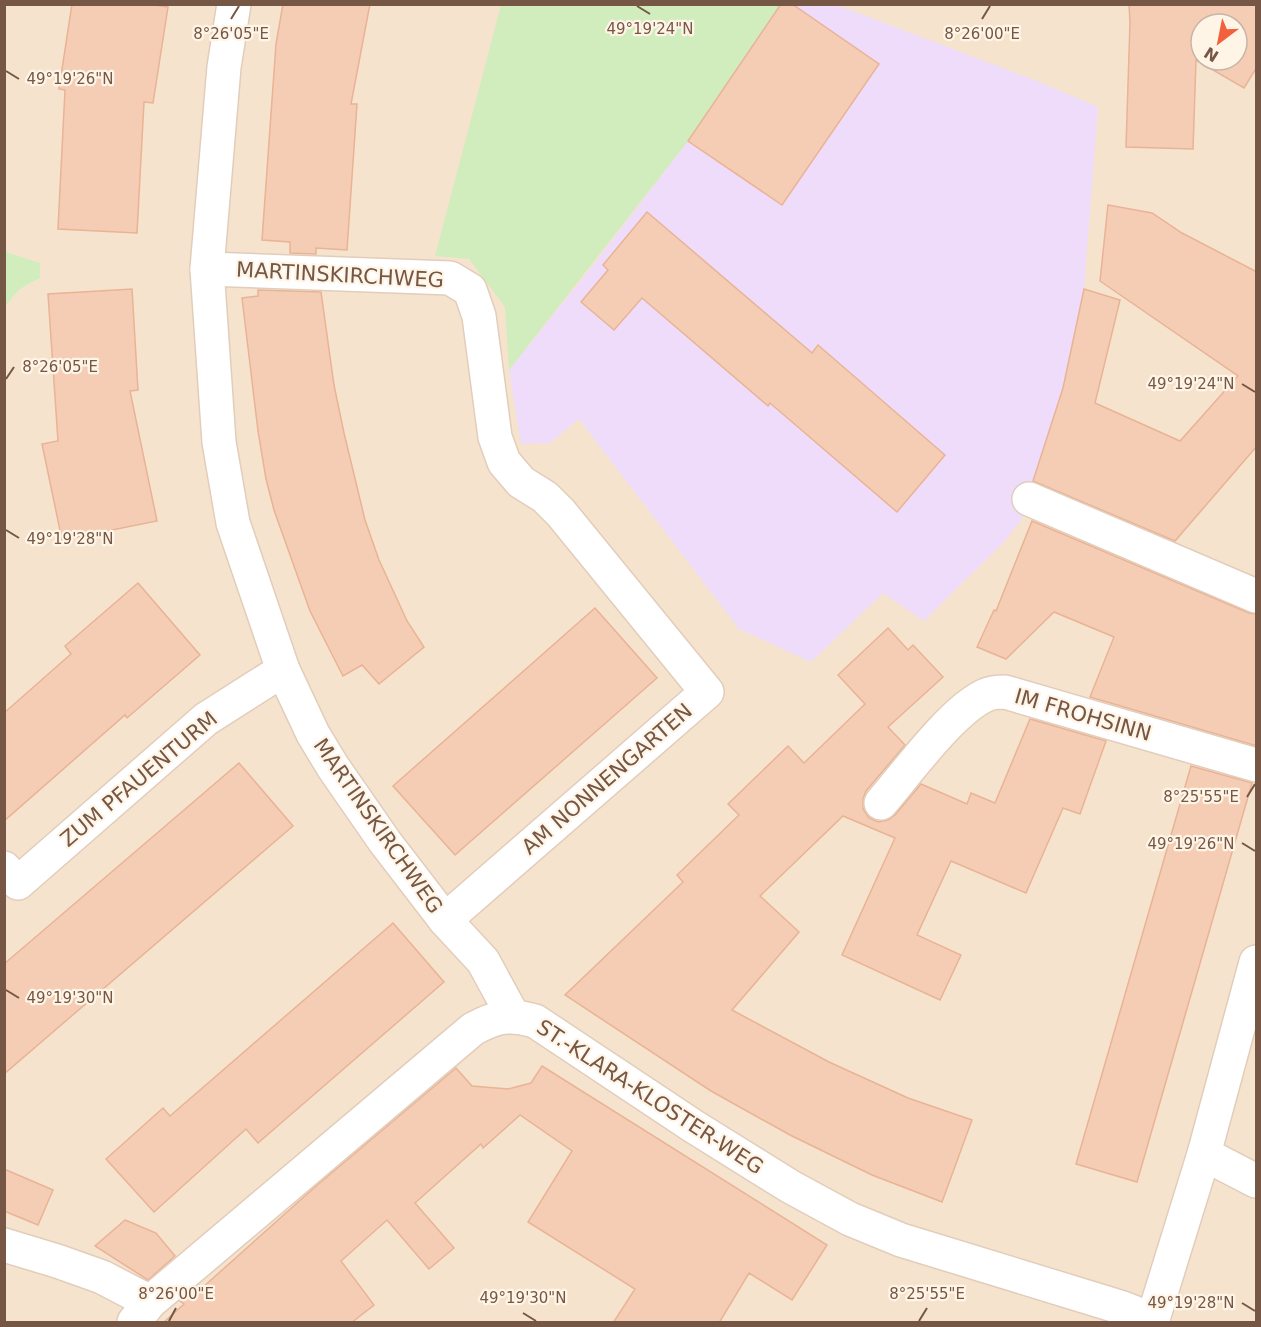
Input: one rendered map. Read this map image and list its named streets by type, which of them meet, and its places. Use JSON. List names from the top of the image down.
{
  "streets": {
    "street": [
      "MARTINSKIRCHWEG",
      "IM FROHSINN",
      "ZUM PFAUENTURM",
      "AM NONNENGARTEN",
      "ST.-KLARA-KLOSTER-WEG"
    ]
  },
  "crossings": [
    ["MARTINSKIRCHWEG", "ZUM PFAUENTURM"],
    ["MARTINSKIRCHWEG", "AM NONNENGARTEN"],
    ["MARTINSKIRCHWEG", "ST.-KLARA-KLOSTER-WEG"]
  ],
  "north": "bottom left",
  "coordinates": [
    "49°19'24\"N",
    "8°26'05\"E",
    "8°26'00\"E",
    "49°19'26\"N",
    "49°19'28\"N",
    "8°25'55\"E",
    "49°19'30\"N"
  ]
}
